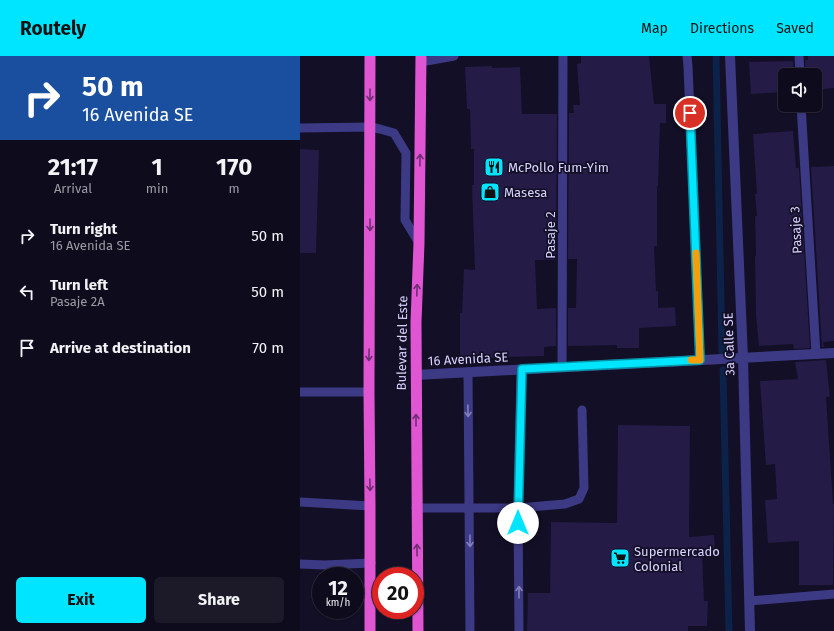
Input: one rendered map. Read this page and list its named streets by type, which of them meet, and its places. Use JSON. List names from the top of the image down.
{
  "streets": {
    "highway": ["Bulevar del Este"],
    "street": ["3a Calle SE", "16 Avenida SE"],
    "lane": ["Pasaje 3", "Pasaje 2"]
  },
  "crossings": [
    ["Pasaje 3", "16 Avenida SE"],
    ["Pasaje 2", "16 Avenida SE"],
    ["Bulevar del Este", "16 Avenida SE"],
    ["3a Calle SE", "16 Avenida SE"]
  ],
  "places": {
    "restaurant": ["McPollo Fum-Yim"],
    "shop": ["Masesa"],
    "supermarket": ["Supermercado Colonial"]
  },
  "page": {
    "header": "Routely",
    "nav": ["Map", "Directions", "Saved"],
    "turn": ["50 m", "16 Avenida SE"],
    "eta": [
      "21:17",
      "Arrival",
      "1",
      "min",
      "170",
      "m"
    ],
    "list": [
      {
        "name": "Turn right",
        "note": "16 Avenida SE",
        "value": "50 m"
      },
      {
        "name": "Turn left",
        "note": "Pasaje 2A",
        "value": "50 m"
      },
      {
        "name": "Arrive at destination",
        "value": "70 m"
      }
    ],
    "speed": "12 km/h",
    "limit": "20",
    "buttons": ["Exit", "Share"]
  }
}
